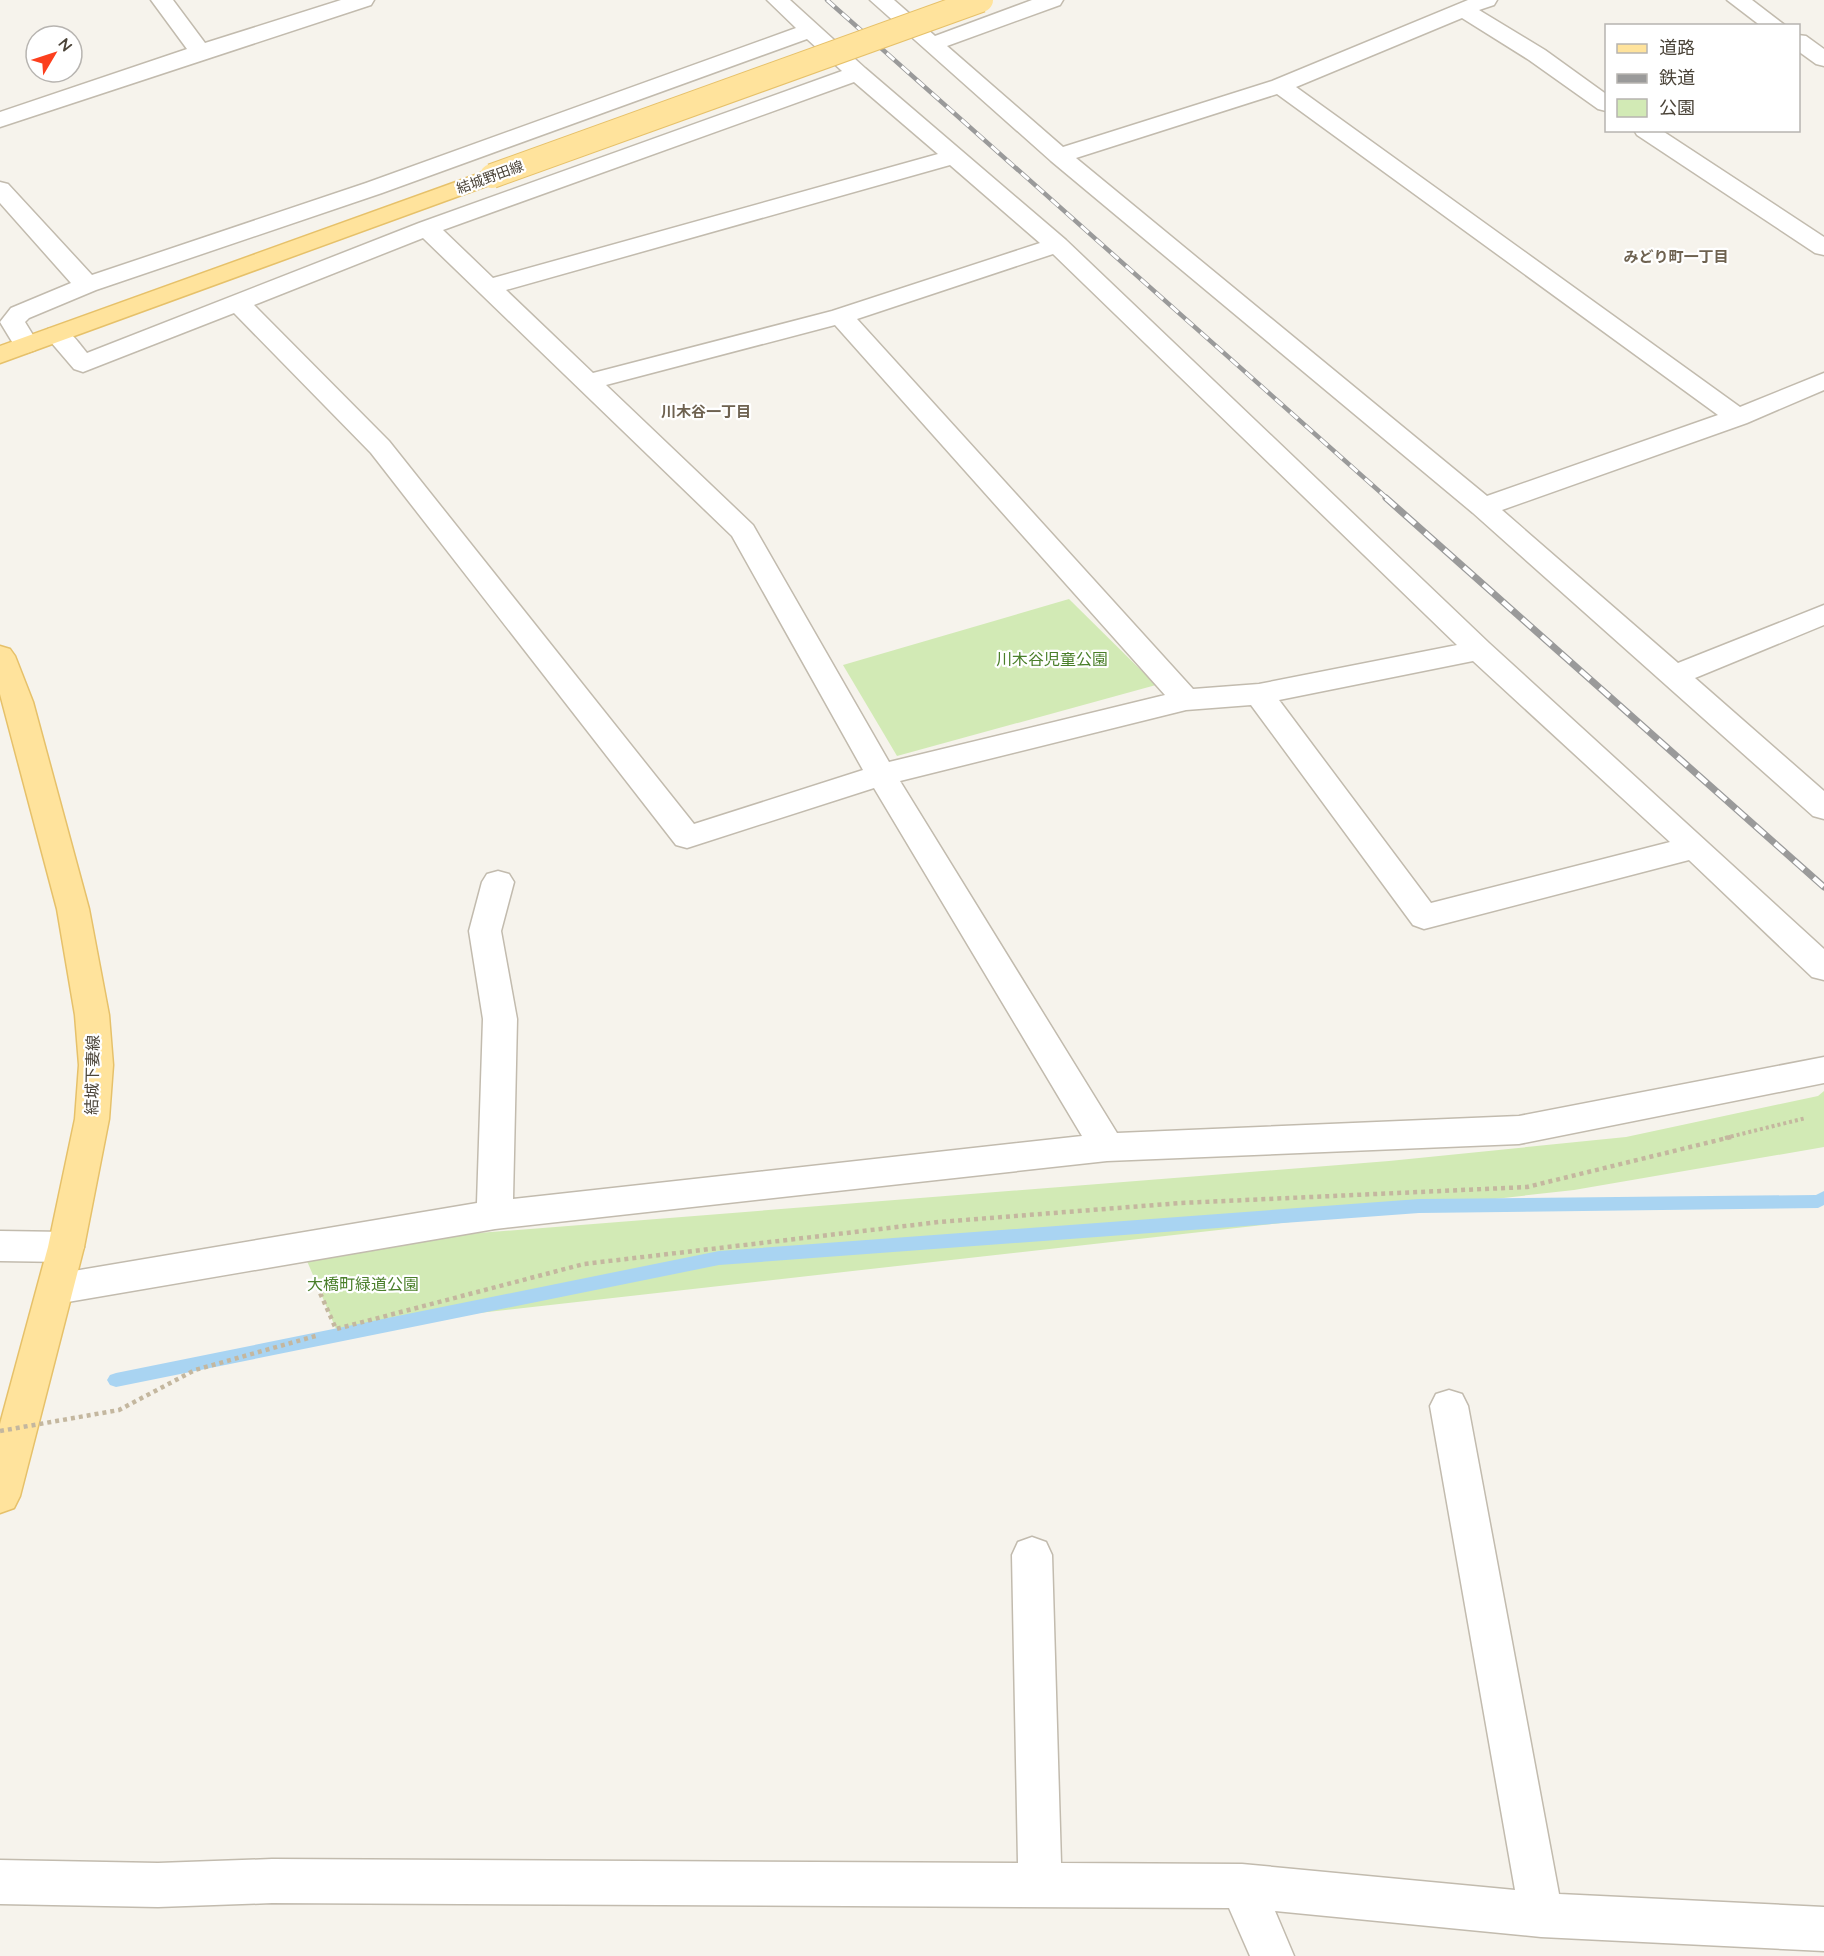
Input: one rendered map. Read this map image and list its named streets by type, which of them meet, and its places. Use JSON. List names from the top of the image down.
{
  "streets": {
    "main road": ["結城野田線", "結城下妻線"]
  },
  "districts": ["みどり町一丁目", "川木谷一丁目"],
  "parks": ["川木谷児童公園", "大橋町緑道公園"],
  "legend": ["道路", "鉄道", "公園"],
  "north": "top right"
}
